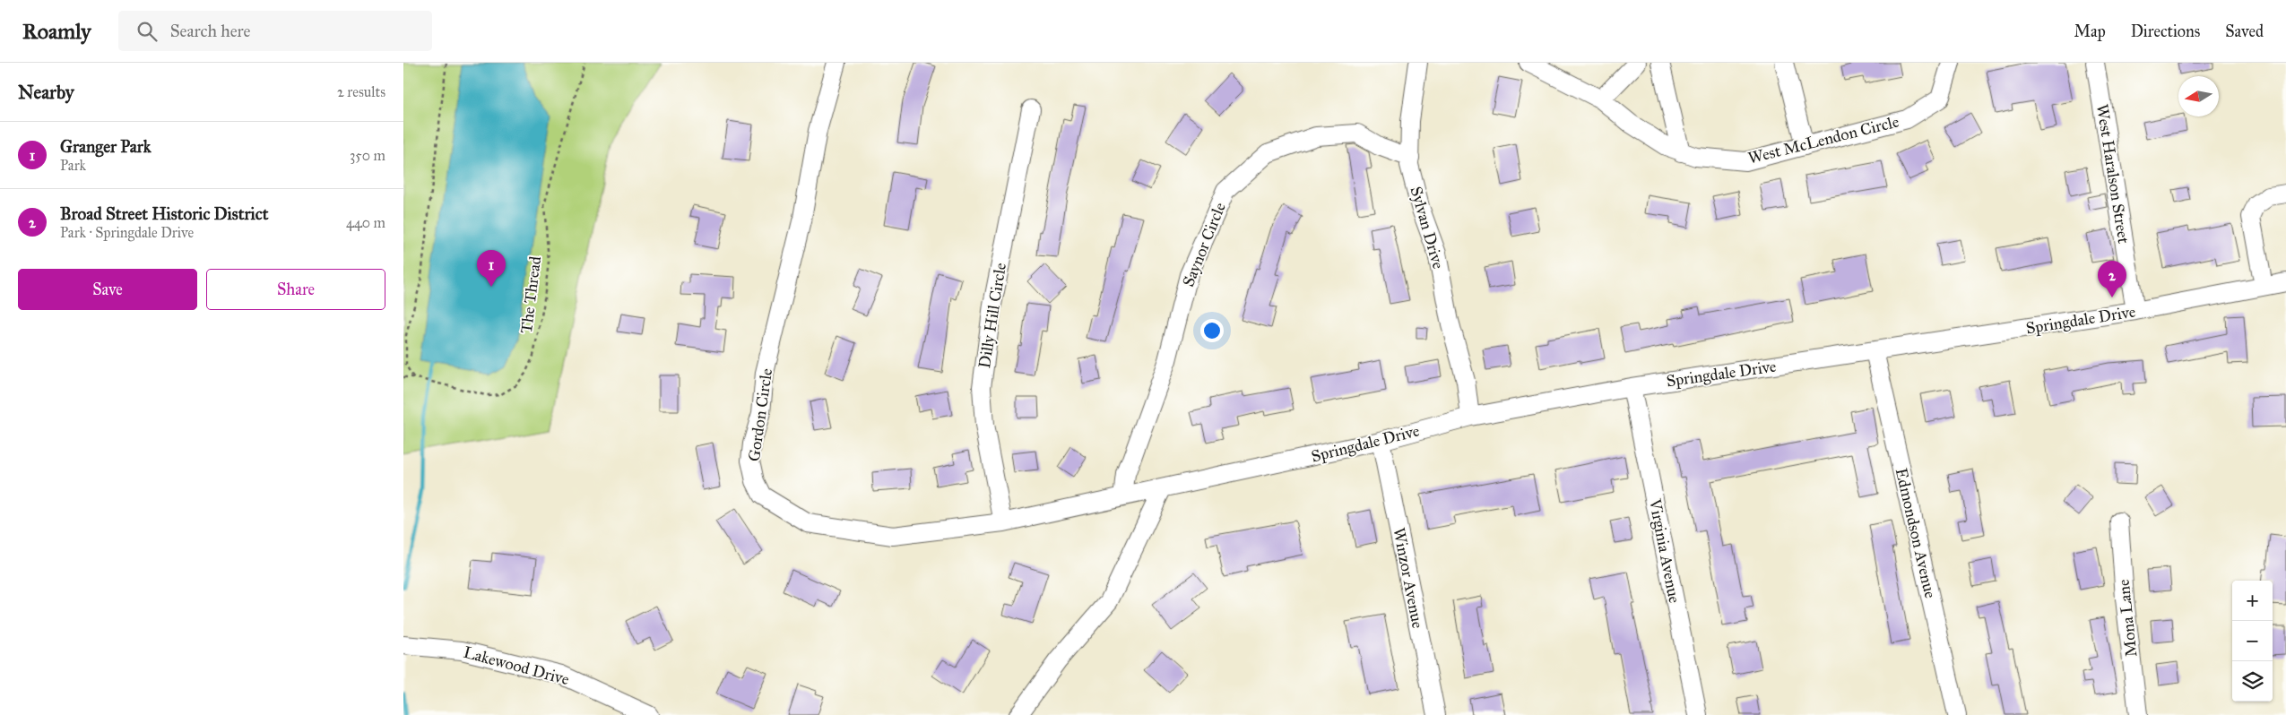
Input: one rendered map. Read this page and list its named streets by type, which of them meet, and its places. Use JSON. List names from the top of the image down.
{
  "streets": {
    "street": [
      "West McLendon Circle",
      "West Haralson Street",
      "Sylvan Drive",
      "Saynor Circle",
      "Dilly Hill Circle",
      "Springdale Drive",
      "Gordon Circle",
      "Edmondson Avenue",
      "Virginia Avenue",
      "Winzor Avenue",
      "Mona Lane",
      "Lakewood Drive"
    ],
    "path": ["The Thread"]
  },
  "crossings": [
    ["West Haralson Street", "Springdale Drive"],
    ["Sylvan Drive", "Saynor Circle"],
    ["Sylvan Drive", "Springdale Drive"],
    ["Saynor Circle", "Gordon Circle"],
    ["Dilly Hill Circle", "Gordon Circle"],
    ["Springdale Drive", "Gordon Circle"],
    ["Springdale Drive", "Edmondson Avenue"],
    ["Springdale Drive", "Virginia Avenue"],
    ["Springdale Drive", "Winzor Avenue"]
  ],
  "north": "left",
  "page": {
    "header": "Roamly",
    "search": "Search here",
    "nav": ["Map", "Directions", "Saved"],
    "heading": ["Nearby", "2 results"],
    "list": [
      {
        "mark": "1",
        "name": "Granger Park",
        "note": "Park",
        "value": "350 m"
      },
      {
        "mark": "2",
        "name": "Broad Street Historic District",
        "note": "Park · Springdale Drive",
        "value": "440 m"
      }
    ],
    "pins": ["1", "2"],
    "buttons": ["Save", "Share"],
    "map_buttons": ["+", "−"]
  }
}
